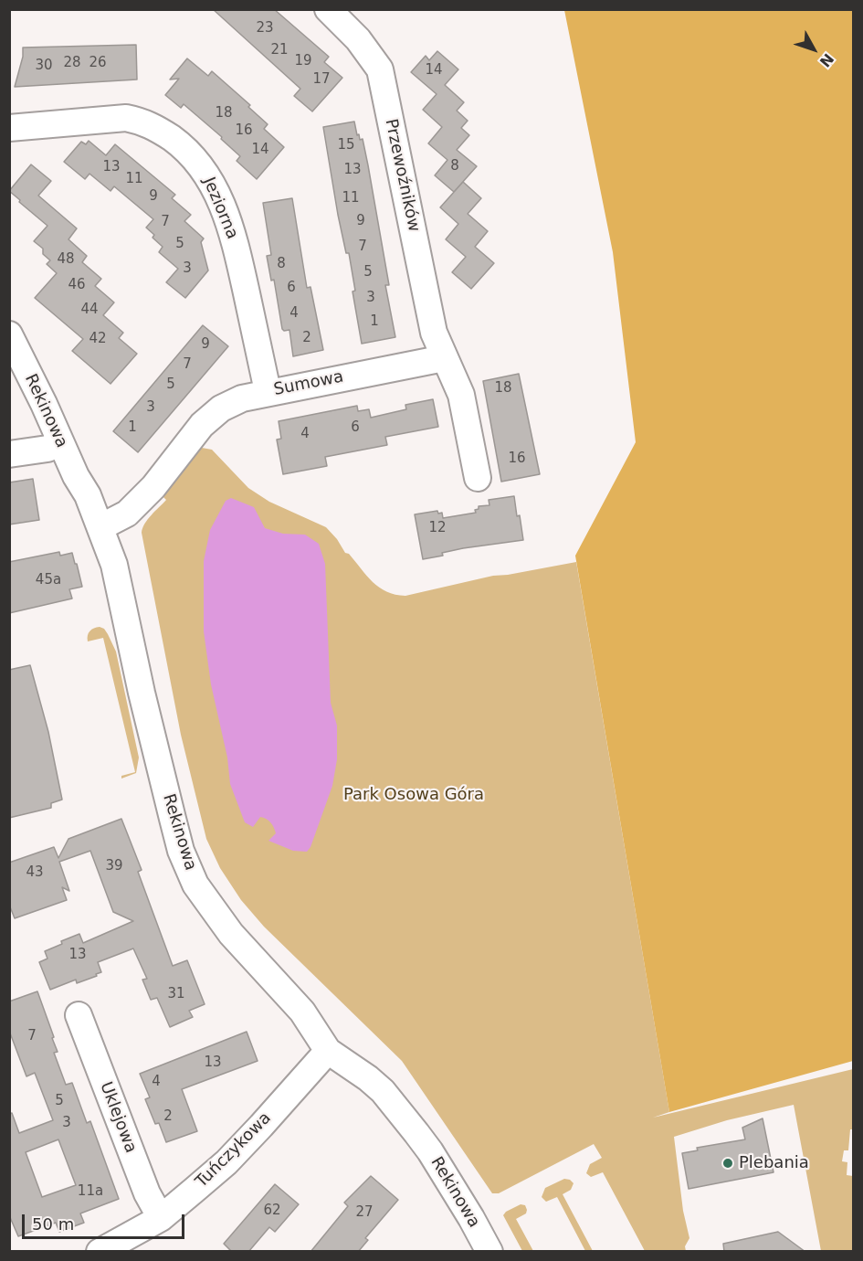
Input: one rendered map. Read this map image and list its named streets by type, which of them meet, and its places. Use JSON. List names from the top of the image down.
{
  "streets": {
    "street": [
      "Przewoźników",
      "Jeziorna",
      "Sumowa",
      "Rekinowa",
      "Uklejowa",
      "Tuńczykowa"
    ]
  },
  "crossings": [
    ["Przewoźników", "Sumowa"],
    ["Jeziorna", "Sumowa"],
    ["Sumowa", "Rekinowa"],
    ["Rekinowa", "Tuńczykowa"],
    ["Uklejowa", "Tuńczykowa"]
  ],
  "parks": ["Park Osowa Góra"],
  "places": ["Plebania"],
  "house_numbers": [
    "23",
    "21",
    "19",
    "28",
    "26",
    "30",
    "14",
    "17",
    "18",
    "16",
    "15",
    "14",
    "8",
    "13",
    "13",
    "11",
    "9",
    "11",
    "9",
    "7",
    "5",
    "7",
    "48",
    "8",
    "3",
    "5",
    "46",
    "6",
    "3",
    "44",
    "4",
    "1",
    "2",
    "42",
    "9",
    "7",
    "5",
    "18",
    "3",
    "1",
    "6",
    "4",
    "16",
    "12",
    "45a",
    "39",
    "43",
    "13",
    "31",
    "7",
    "13",
    "4",
    "5",
    "2",
    "3",
    "11a",
    "62",
    "27"
  ],
  "scale_bar": "50 m",
  "north": "bottom right"
}
